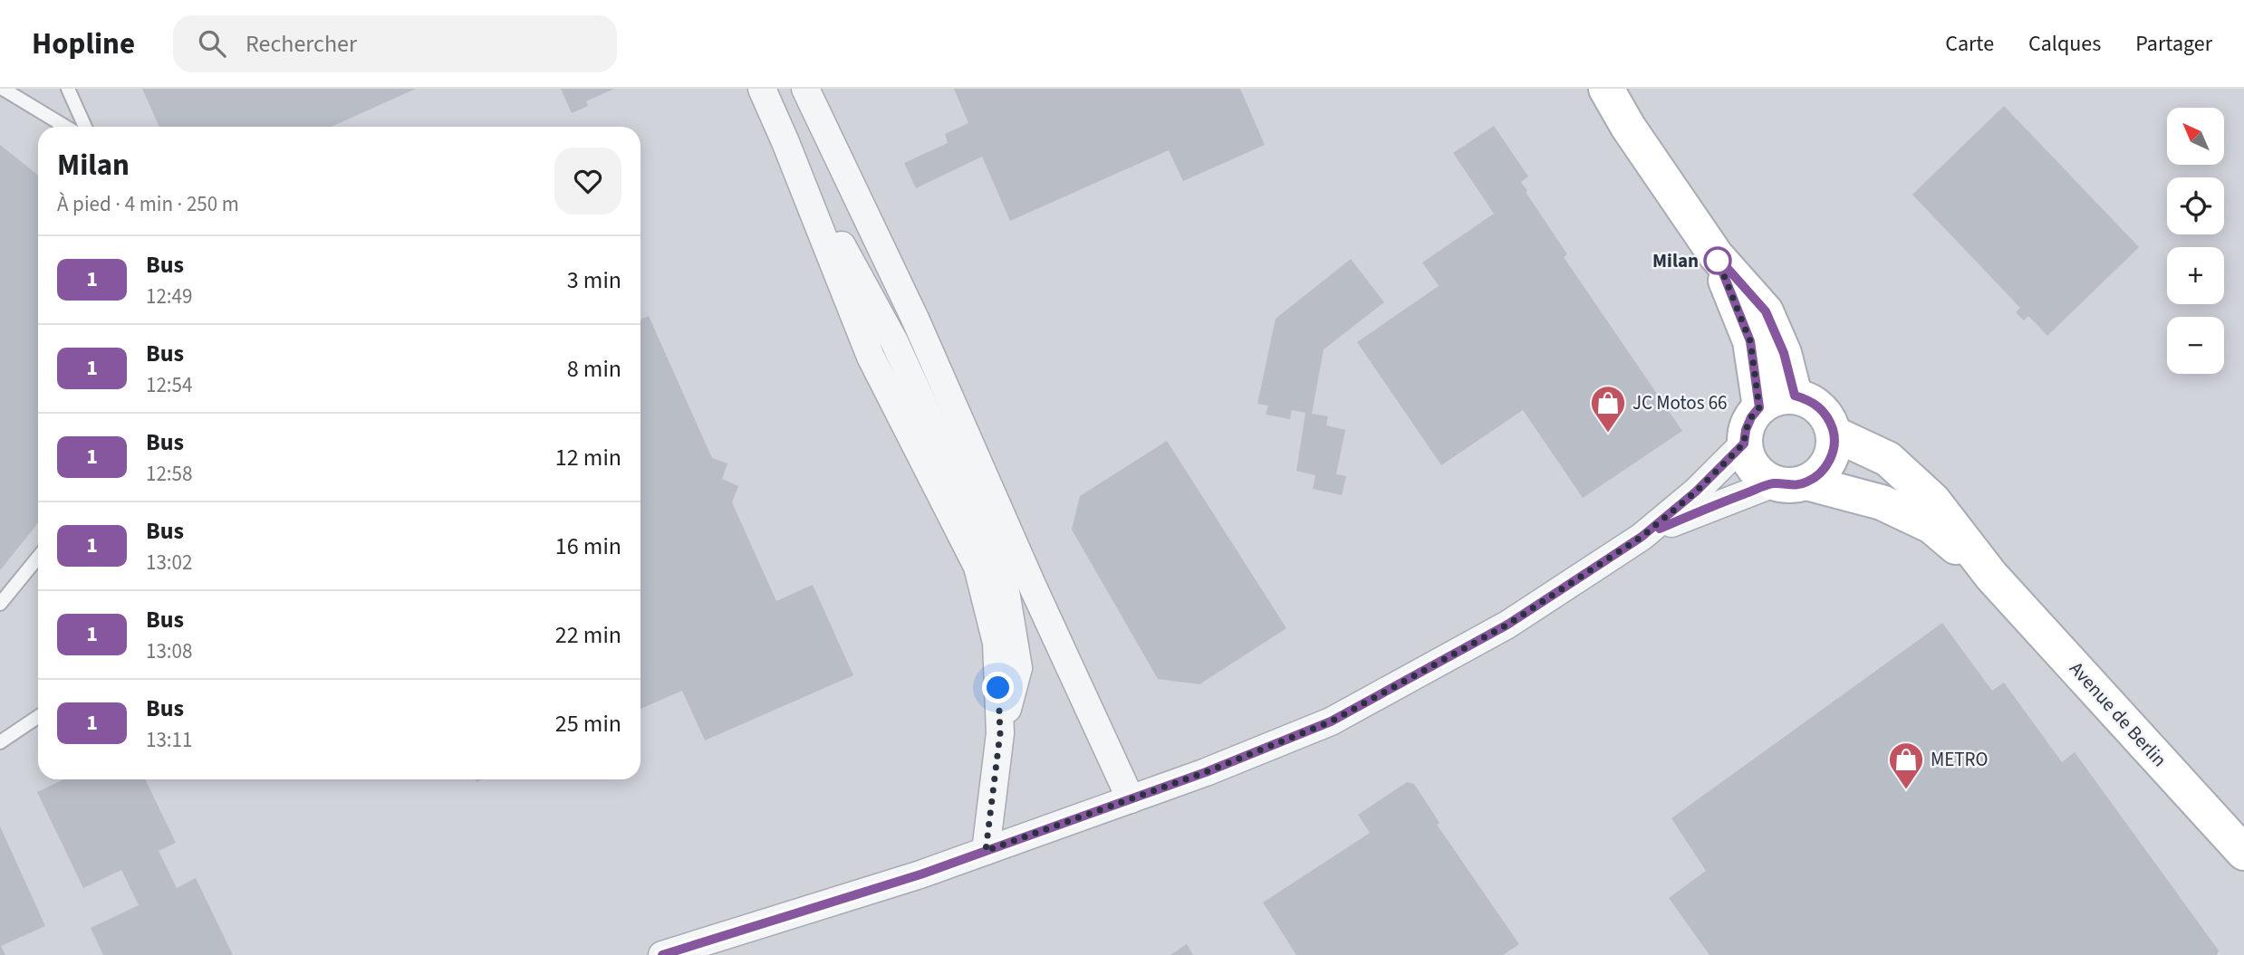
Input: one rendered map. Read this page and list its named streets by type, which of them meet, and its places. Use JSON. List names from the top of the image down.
{
  "streets": {
    "street": ["Avenue de Berlin"]
  },
  "places": {
    "other": ["Milan"],
    "shop": ["JC Motos 66", "METRO"]
  },
  "lines": ["bus line 1"],
  "north": "top left",
  "page": {
    "header": "Hopline",
    "search": "Rechercher",
    "nav": ["Carte", "Calques", "Partager"],
    "map_buttons": ["+", "−"],
    "heading": ["Milan", "À pied · 4 min · 250 m"],
    "list": [
      {
        "mark": "1",
        "name": "Bus",
        "note": "12:49",
        "value": "3 min"
      },
      {
        "mark": "1",
        "name": "Bus",
        "note": "12:54",
        "value": "8 min"
      },
      {
        "mark": "1",
        "name": "Bus",
        "note": "12:58",
        "value": "12 min"
      },
      {
        "mark": "1",
        "name": "Bus",
        "note": "13:02",
        "value": "16 min"
      },
      {
        "mark": "1",
        "name": "Bus",
        "note": "13:08",
        "value": "22 min"
      },
      {
        "mark": "1",
        "name": "Bus",
        "note": "13:11",
        "value": "25 min"
      }
    ]
  }
}
